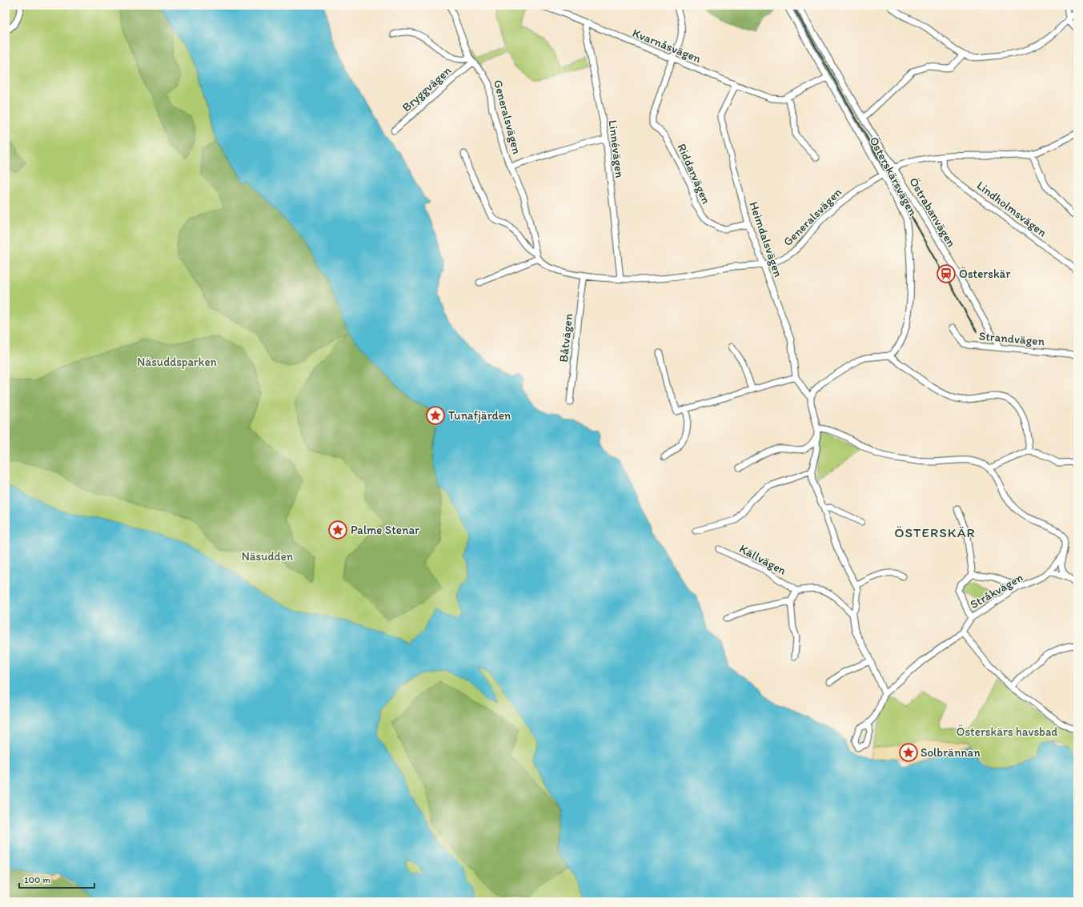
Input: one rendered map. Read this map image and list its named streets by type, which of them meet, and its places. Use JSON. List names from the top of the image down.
{
  "streets": {
    "street": [
      "Kvarnåsvägen",
      "Bryggvägen",
      "Generalsvägen",
      "Linnévägen",
      "Riddarvägen",
      "Österskärsvägen",
      "Lindholmsvägen",
      "Östrabanvägen",
      "Heimdalsvägen",
      "Båtvägen",
      "Strandvägen",
      "Källvägen",
      "Stråkvägen"
    ]
  },
  "crossings": [
    ["Kvarnåsvägen", "Linnévägen"],
    ["Kvarnåsvägen", "Riddarvägen"],
    ["Kvarnåsvägen", "Österskärsvägen"],
    ["Kvarnåsvägen", "Heimdalsvägen"],
    ["Bryggvägen", "Generalsvägen"],
    ["Generalsvägen", "Linnévägen"],
    ["Generalsvägen", "Österskärsvägen"],
    ["Generalsvägen", "Lindholmsvägen"],
    ["Generalsvägen", "Östrabanvägen"],
    ["Generalsvägen", "Heimdalsvägen"],
    ["Generalsvägen", "Båtvägen"],
    ["Riddarvägen", "Heimdalsvägen"],
    ["Östrabanvägen", "Strandvägen"]
  ],
  "districts": ["ÖSTERSKÄR"],
  "parks": ["Näsuddsparken", "Näsudden", "Österskärs havsbad"],
  "places": {
    "station": ["Österskär"],
    "place": ["Tunafjärden", "Palme Stenar", "Solbrännan"]
  },
  "scale_bar": "100 m"
}
